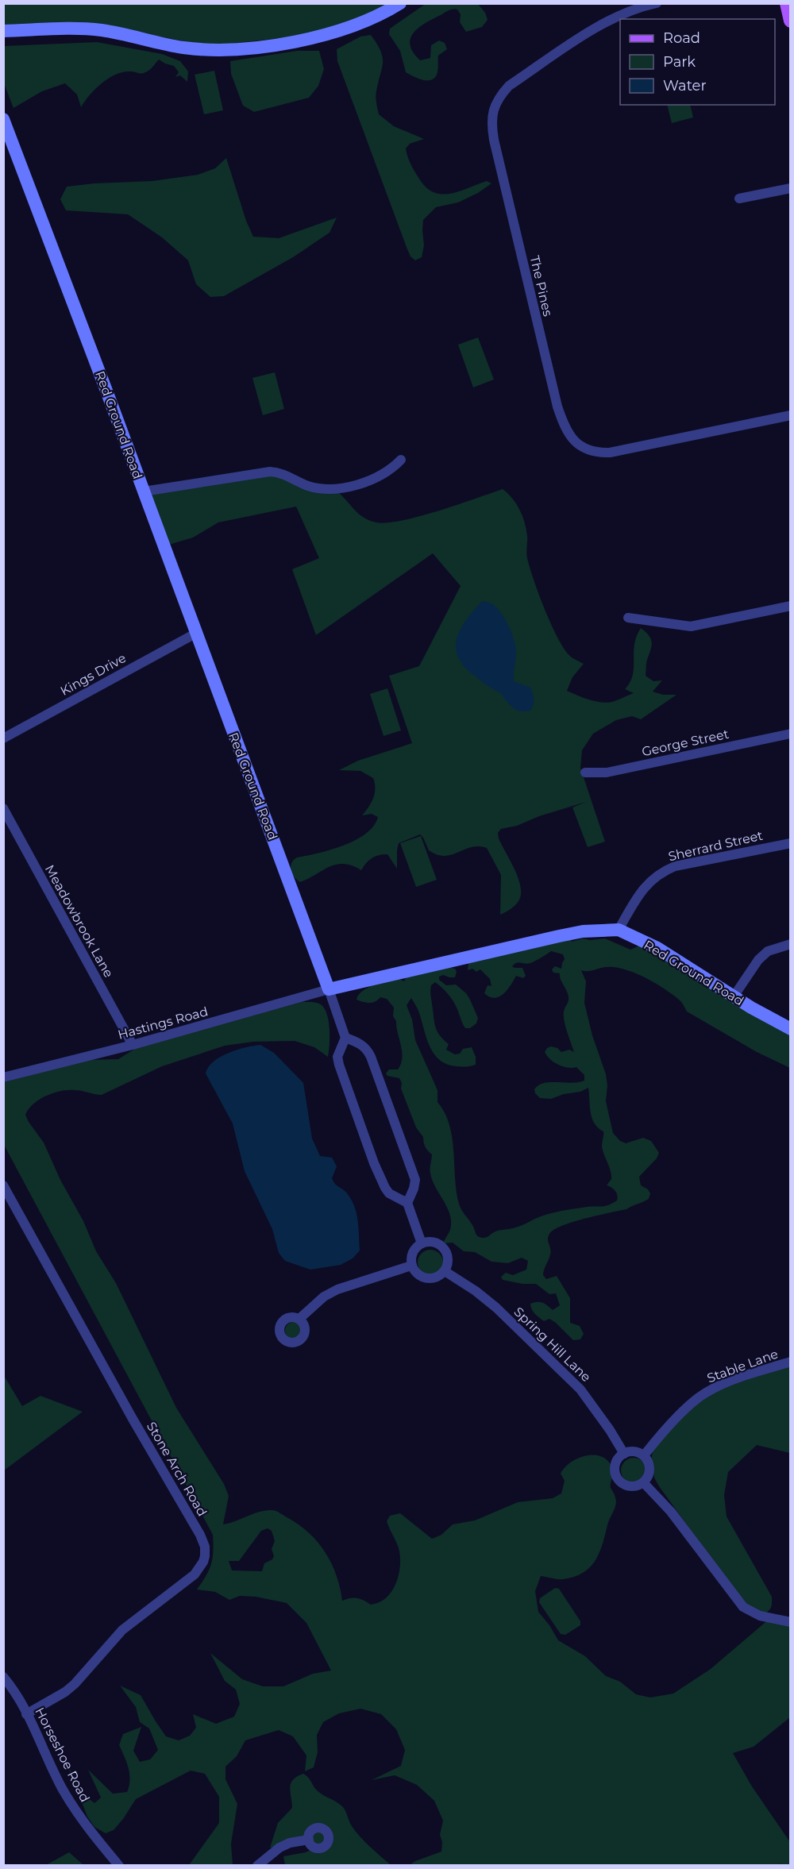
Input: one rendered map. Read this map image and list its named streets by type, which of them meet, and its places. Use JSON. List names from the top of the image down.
{
  "streets": {
    "street": [
      "The Pines",
      "Red Ground Road",
      "Kings Drive",
      "George Street",
      "Sherrard Street",
      "Meadowbrook Lane",
      "Hastings Road",
      "Spring Hill Lane",
      "Stable Lane",
      "Stone Arch Road",
      "Horseshoe Road"
    ]
  },
  "crossings": [
    ["Red Ground Road", "Kings Drive"],
    ["Red Ground Road", "Sherrard Street"],
    ["Red Ground Road", "Hastings Road"],
    ["Meadowbrook Lane", "Hastings Road"],
    ["Spring Hill Lane", "Stable Lane"],
    ["Stone Arch Road", "Horseshoe Road"]
  ],
  "legend": ["Road", "Park", "Water"]
}
